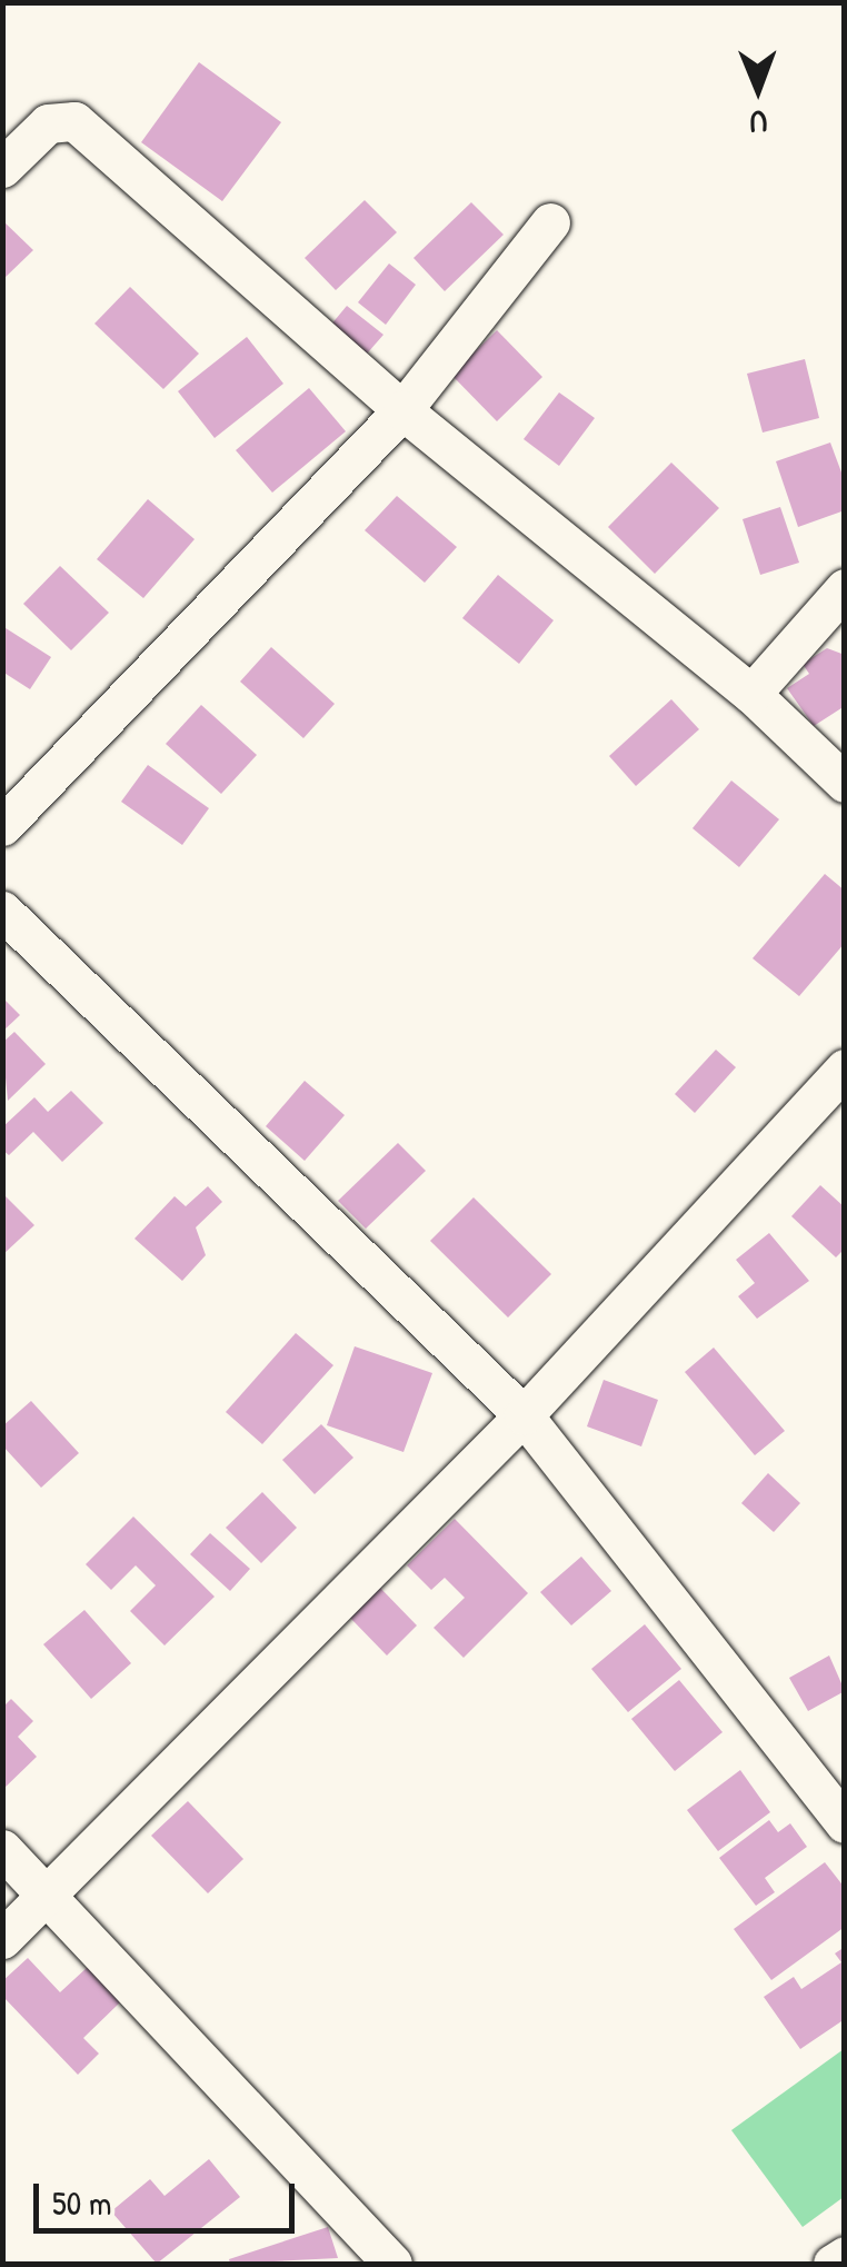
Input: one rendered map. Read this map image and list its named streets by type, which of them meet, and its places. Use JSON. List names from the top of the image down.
{
  "scale_bar": "50 m",
  "north": "bottom"
}
